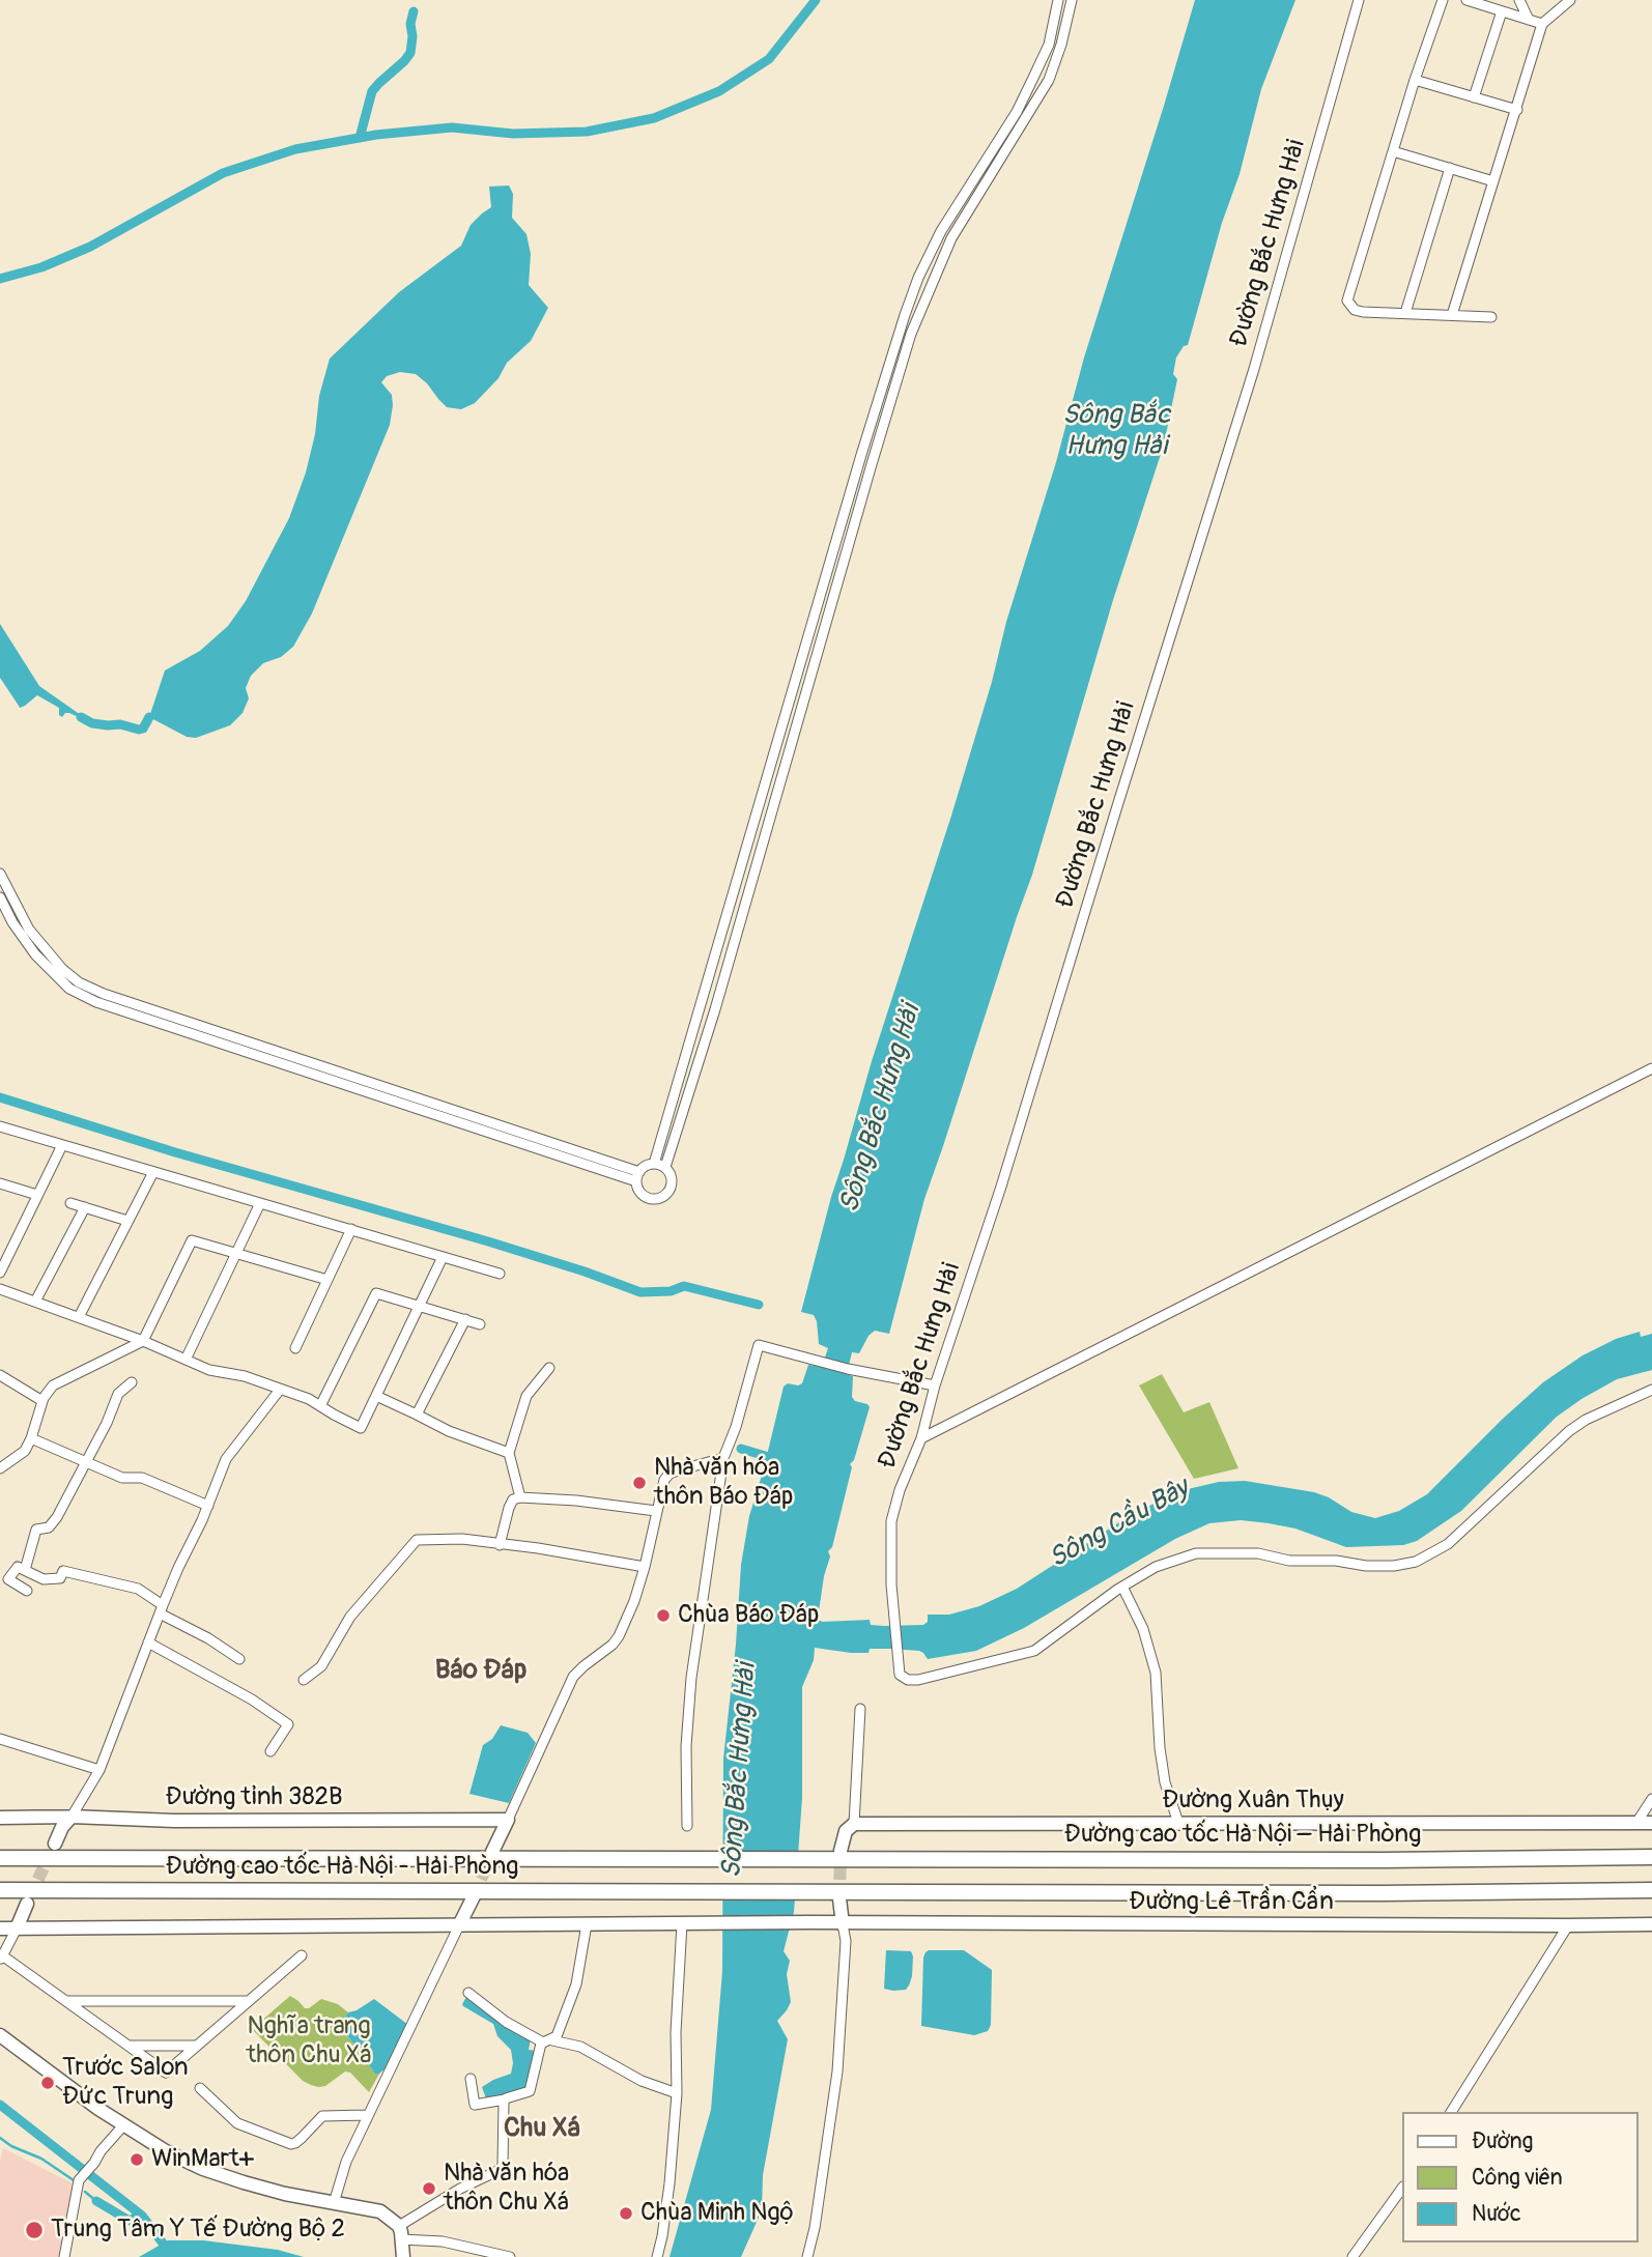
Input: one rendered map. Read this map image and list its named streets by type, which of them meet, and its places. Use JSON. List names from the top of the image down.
{
  "streets": {
    "highway": ["Đường cao tốc Hà Nội – Hải Phòng", "Đường cao tốc Hà Nội - Hải Phòng"],
    "main road": ["Đường tỉnh 382B", "Đường Xuân Thụy", "Đường Lê Trần Cẩn"],
    "street": ["Đường Bắc Hưng Hải"]
  },
  "crossings": [
    ["Đường cao tốc Hà Nội – Hải Phòng", "Đường cao tốc Hà Nội - Hải Phòng"]
  ],
  "districts": ["Báo Đáp", "Chu Xá"],
  "water": ["Sông Bắc Hưng Hải", "Sông Cầu Bây"],
  "parks": ["Nghĩa trang thôn Chu Xá"],
  "places": [
    "Nhà văn hóa thôn Báo Đáp",
    "Chùa Báo Đáp",
    "Trước Salon Đức Trung",
    "WinMart+",
    "Nhà văn hóa thôn Chu Xá",
    "Chùa Minh Ngộ",
    "Trung Tâm Y Tế Đường Bộ 2"
  ],
  "legend": ["Đường", "Công viên", "Nước"]
}
